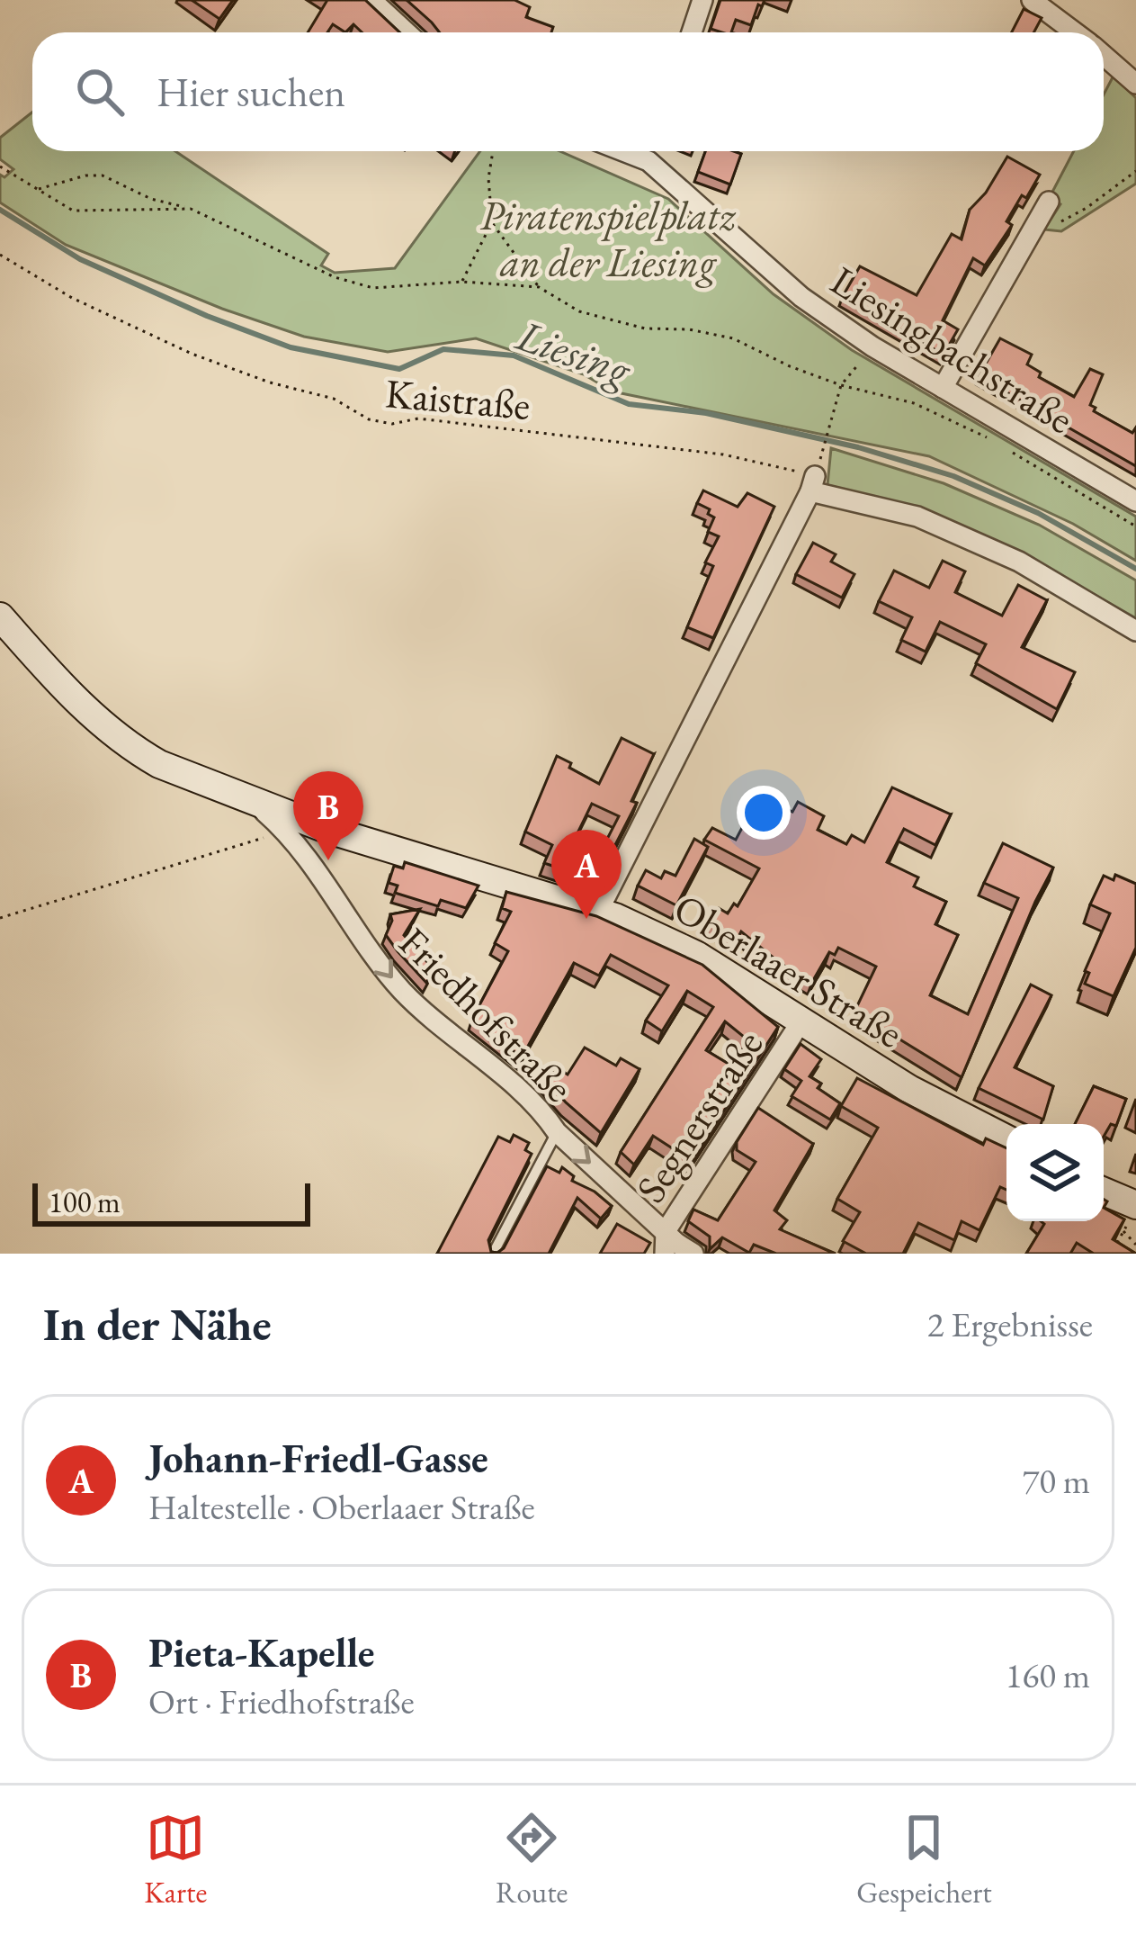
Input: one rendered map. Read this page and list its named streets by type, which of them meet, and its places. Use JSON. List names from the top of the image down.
{
  "streets": {
    "main road": ["Oberlaaer Straße"],
    "street": ["Liesingbachstraße", "Friedhofstraße", "Segnerstraße"],
    "path": ["Kaistraße"]
  },
  "crossings": [
    ["Oberlaaer Straße", "Friedhofstraße"],
    ["Oberlaaer Straße", "Segnerstraße"],
    ["Friedhofstraße", "Segnerstraße"]
  ],
  "one_way": ["Friedhofstraße"],
  "water": ["Liesing"],
  "parks": ["Piratenspielplatz an der Liesing"],
  "scale_bar": "100 m",
  "page": {
    "search": "Hier suchen",
    "pins": ["B", "A"],
    "scale": "100 m",
    "heading": ["In der Nähe", "2 Ergebnisse"],
    "list": [
      {
        "mark": "A",
        "name": "Johann-Friedl-Gasse",
        "note": "Haltestelle · Oberlaaer Straße",
        "value": "70 m"
      },
      {
        "mark": "B",
        "name": "Pieta-Kapelle",
        "note": "Ort · Friedhofstraße",
        "value": "160 m"
      }
    ],
    "nav": ["Karte", "Route", "Gespeichert"]
  }
}
